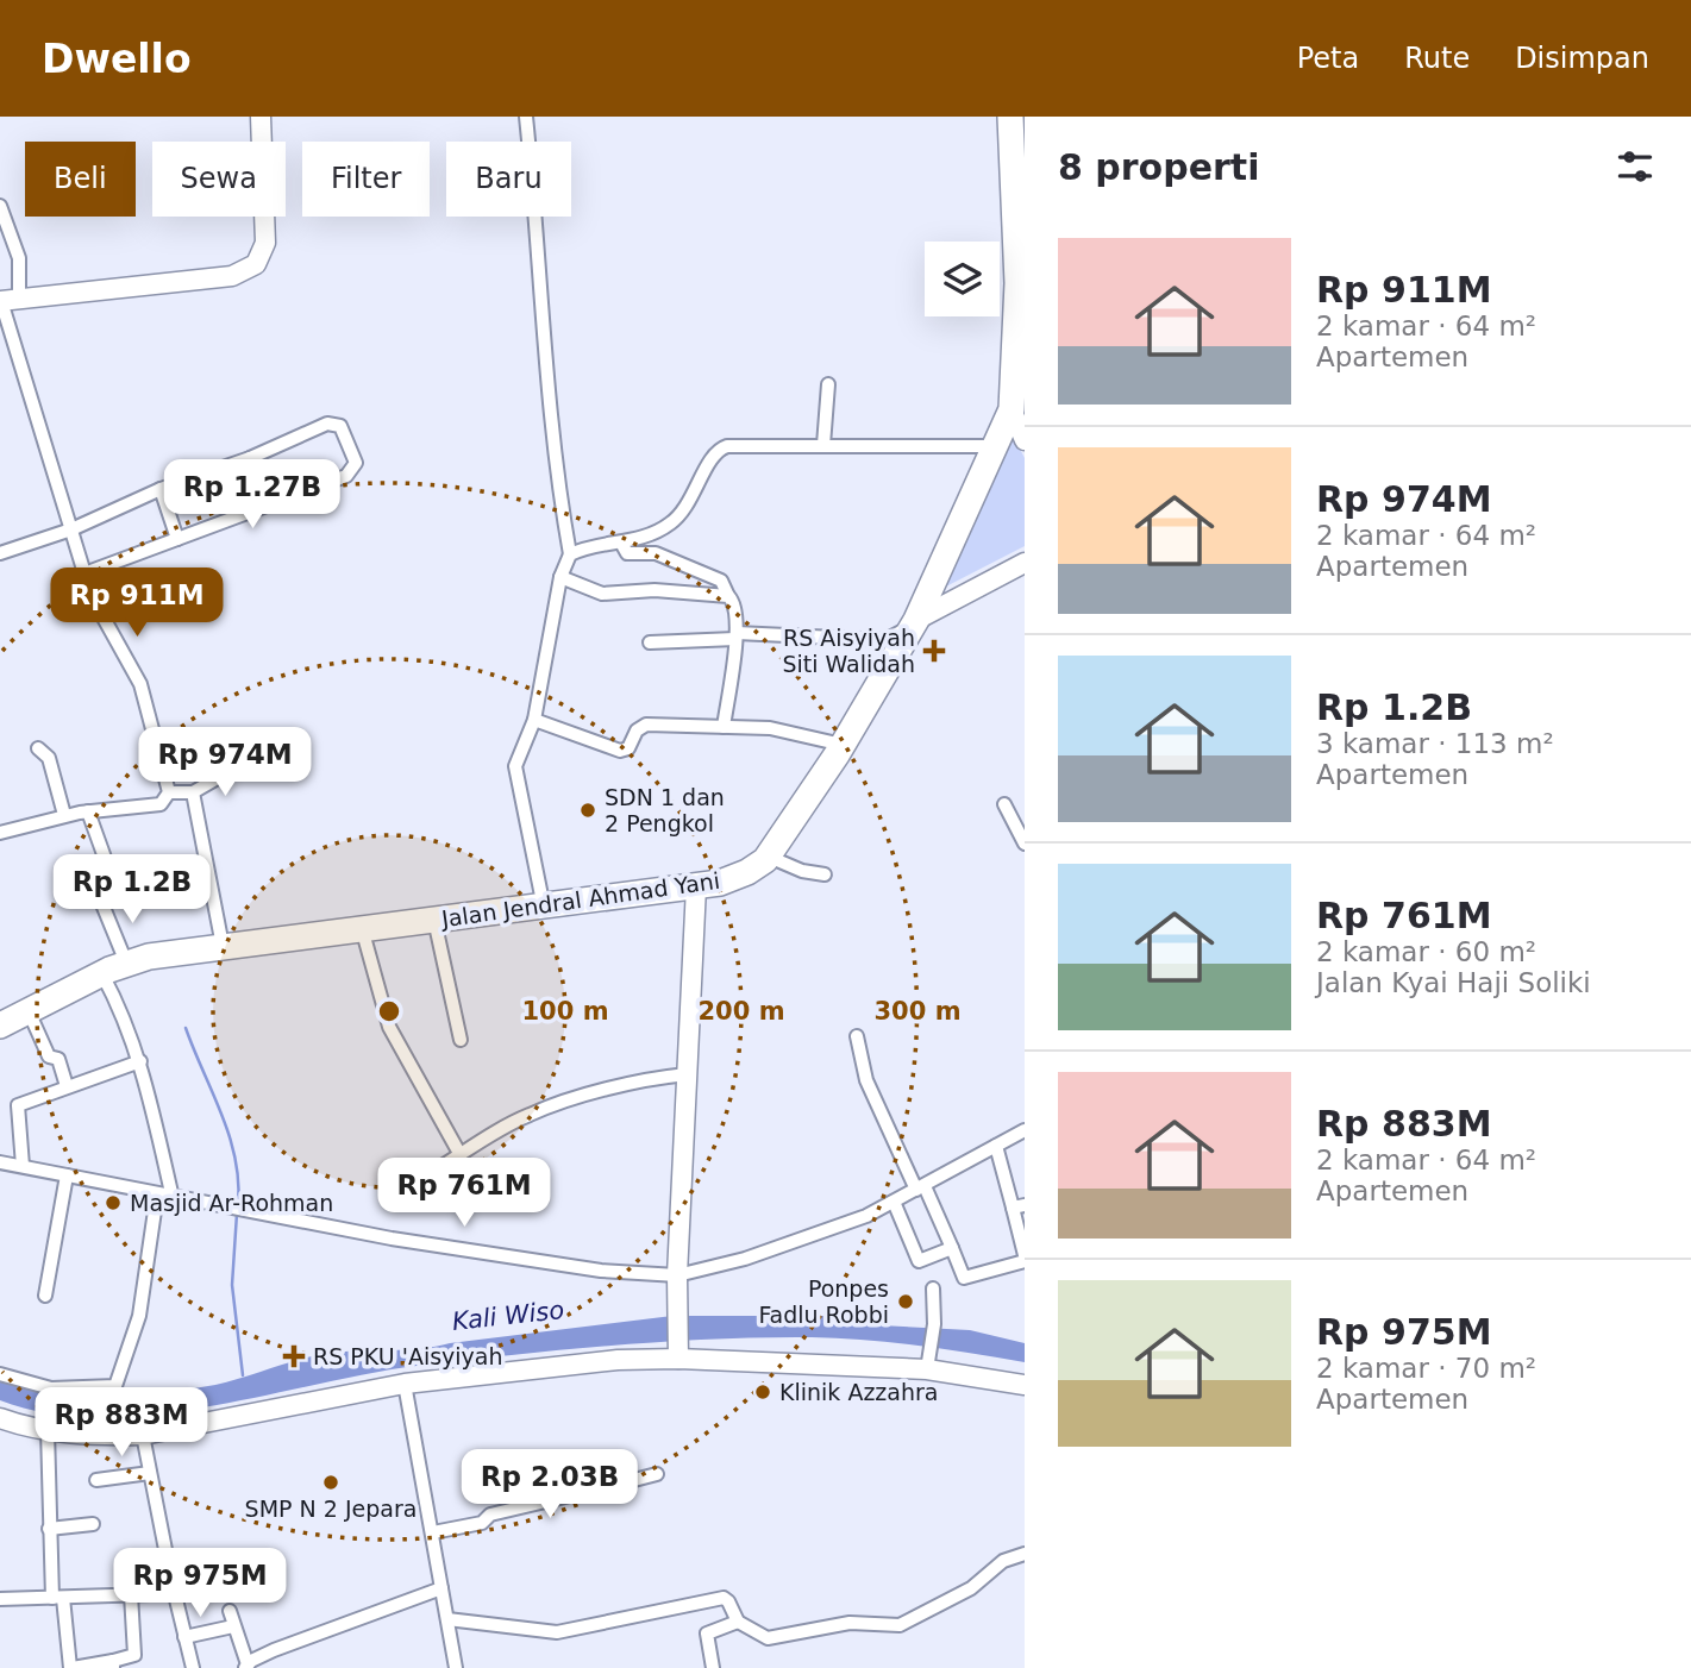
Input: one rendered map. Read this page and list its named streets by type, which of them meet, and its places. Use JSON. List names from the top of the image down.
{
  "streets": {
    "highway": ["Jalan Jendral Ahmad Yani"]
  },
  "water": ["Kali Wiso"],
  "places": {
    "health": ["RS Aisyiyah Siti Walidah", "RS PKU 'Aisyiyah"],
    "other": [
      "SDN 1 dan 2 Pengkol",
      "Masjid Ar-Rohman",
      "Ponpes Fadlu Robbi",
      "Klinik Azzahra",
      "SMP N 2 Jepara"
    ]
  },
  "page": {
    "header": "Dwello",
    "nav": ["Peta", "Rute", "Disimpan"],
    "heading": "8 properti",
    "chip": [
      "Beli",
      "Sewa",
      "Filter",
      "Baru"
    ],
    "list": [
      {
        "name": "Rp 911M",
        "note": "2 kamar · 64 m² · Apartemen"
      },
      {
        "name": "Rp 974M",
        "note": "2 kamar · 64 m² · Apartemen"
      },
      {
        "name": "Rp 1.2B",
        "note": "3 kamar · 113 m² · Apartemen"
      },
      {
        "name": "Rp 761M",
        "note": "2 kamar · 60 m² · Jalan Kyai Haji Soliki"
      },
      {
        "name": "Rp 883M",
        "note": "2 kamar · 64 m² · Apartemen"
      },
      {
        "name": "Rp 975M",
        "note": "2 kamar · 70 m² · Apartemen"
      }
    ],
    "price": [
      "Rp 1.27B",
      "Rp 911M",
      "Rp 974M",
      "Rp 1.2B",
      "Rp 761M",
      "Rp 883M",
      "Rp 2.03B",
      "Rp 975M"
    ]
  },
  "rings": ["100 m", "200 m", "300 m"]
}
